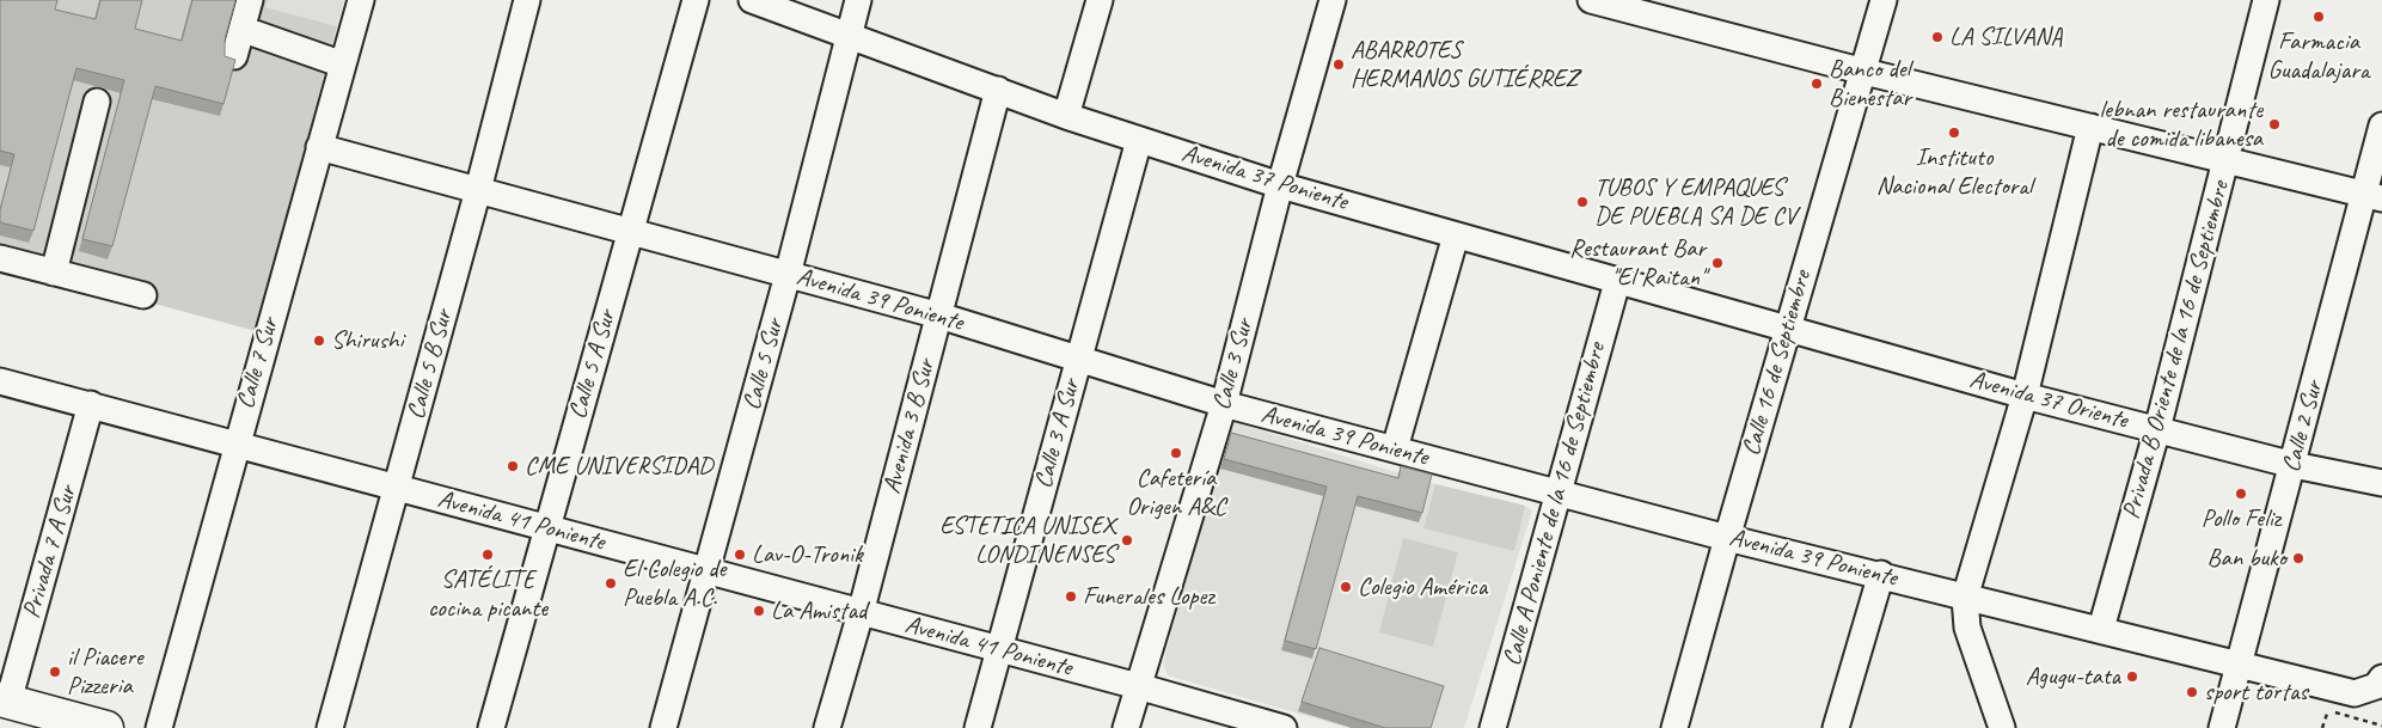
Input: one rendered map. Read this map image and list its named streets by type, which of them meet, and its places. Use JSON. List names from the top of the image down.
{
  "streets": {
    "street": [
      "Avenida 37 Poniente",
      "Avenida 39 Poniente",
      "Privada B Oriente de la 16 de Septiembre",
      "Calle 7 Sur",
      "Calle 16 de Septiembre",
      "Calle 5 B Sur",
      "Calle 5 A Sur",
      "Calle 5 Sur",
      "Calle 3 Sur",
      "Avenida 37 Oriente",
      "Avenida 3 B Sur",
      "Calle 2 Sur",
      "Calle 3 A Sur",
      "Calle A Poniente de la 16 de Septiembre",
      "Avenida 41 Poniente",
      "Privada 7 A Sur"
    ]
  },
  "crossings": [
    ["Avenida 37 Poniente", "Calle 16 de Septiembre"],
    ["Avenida 37 Poniente", "Calle 5 Sur"],
    ["Avenida 37 Poniente", "Calle 3 Sur"],
    ["Avenida 37 Poniente", "Avenida 37 Oriente"],
    ["Avenida 37 Poniente", "Avenida 3 B Sur"],
    ["Avenida 37 Poniente", "Calle 3 A Sur"],
    ["Avenida 37 Poniente", "Calle A Poniente de la 16 de Septiembre"],
    ["Avenida 39 Poniente", "Privada B Oriente de la 16 de Septiembre"],
    ["Avenida 39 Poniente", "Calle 7 Sur"],
    ["Avenida 39 Poniente", "Calle 16 de Septiembre"],
    ["Avenida 39 Poniente", "Calle 5 B Sur"],
    ["Avenida 39 Poniente", "Calle 5 A Sur"],
    ["Avenida 39 Poniente", "Calle 5 Sur"],
    ["Avenida 39 Poniente", "Calle 3 Sur"],
    ["Avenida 39 Poniente", "Avenida 3 B Sur"],
    ["Avenida 39 Poniente", "Calle 2 Sur"],
    ["Avenida 39 Poniente", "Calle 3 A Sur"],
    ["Avenida 39 Poniente", "Calle A Poniente de la 16 de Septiembre"],
    ["Privada B Oriente de la 16 de Septiembre", "Avenida 37 Oriente"],
    ["Calle 7 Sur", "Avenida 41 Poniente"],
    ["Calle 16 de Septiembre", "Avenida 37 Oriente"],
    ["Calle 5 B Sur", "Avenida 41 Poniente"],
    ["Calle 5 A Sur", "Avenida 41 Poniente"],
    ["Calle 5 Sur", "Avenida 41 Poniente"],
    ["Calle 3 Sur", "Avenida 41 Poniente"],
    ["Avenida 37 Oriente", "Calle 2 Sur"],
    ["Avenida 3 B Sur", "Avenida 41 Poniente"],
    ["Calle 3 A Sur", "Avenida 41 Poniente"],
    ["Avenida 41 Poniente", "Privada 7 A Sur"]
  ],
  "places": [
    "Farmacia Guadalajara",
    "LA SILVANA",
    "ABARROTES HERMANOS GUTIÉRREZ",
    "Banco del Bienestar",
    "lebnan restaurante de comida libanesa",
    "Instituto Nacional Electoral",
    "TUBOS Y EMPAQUES DE PUEBLA SA DE CV",
    "Restaurant Bar \"El Raitan\"",
    "Shirushi",
    "Cafetería Origen A&C",
    "CME UNIVERSIDAD",
    "Pollo Feliz",
    "ESTETICA UNISEX LONDINENSES",
    "SATÉLITE cocina picante",
    "Lav-O-Tronik",
    "Ban buko",
    "El Colegio de Puebla A.C.",
    "Colegio América",
    "Funerales Lopez",
    "La Amistad",
    "il Piacere Pizzeria",
    "Agugu-tata",
    "sport tortas"
  ]
}
